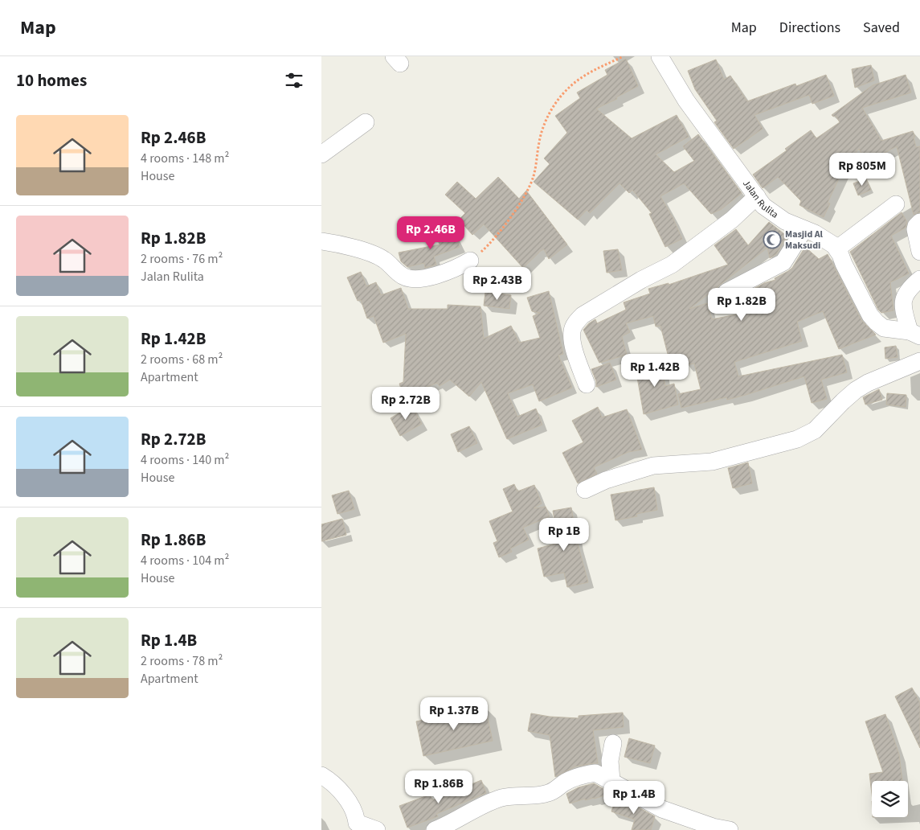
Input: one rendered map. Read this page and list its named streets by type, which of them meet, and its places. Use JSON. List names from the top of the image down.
{
  "streets": {
    "street": ["Jalan Rulita"]
  },
  "places": {
    "mosque": ["Masjid Al Maksudi"]
  },
  "page": {
    "header": "Map",
    "nav": ["Map", "Directions", "Saved"],
    "heading": "10 homes",
    "list": [
      {
        "name": "Rp 2.46B",
        "note": "4 rooms · 148 m² · House"
      },
      {
        "name": "Rp 1.82B",
        "note": "2 rooms · 76 m² · Jalan Rulita"
      },
      {
        "name": "Rp 1.42B",
        "note": "2 rooms · 68 m² · Apartment"
      },
      {
        "name": "Rp 2.72B",
        "note": "4 rooms · 140 m² · House"
      },
      {
        "name": "Rp 1.86B",
        "note": "4 rooms · 104 m² · House"
      },
      {
        "name": "Rp 1.4B",
        "note": "2 rooms · 78 m² · Apartment"
      }
    ],
    "price": [
      "Rp 805M",
      "Rp 2.46B",
      "Rp 2.43B",
      "Rp 1.82B",
      "Rp 1.42B",
      "Rp 2.72B",
      "Rp 1B",
      "Rp 1.37B",
      "Rp 1.86B",
      "Rp 1.4B"
    ]
  }
}
